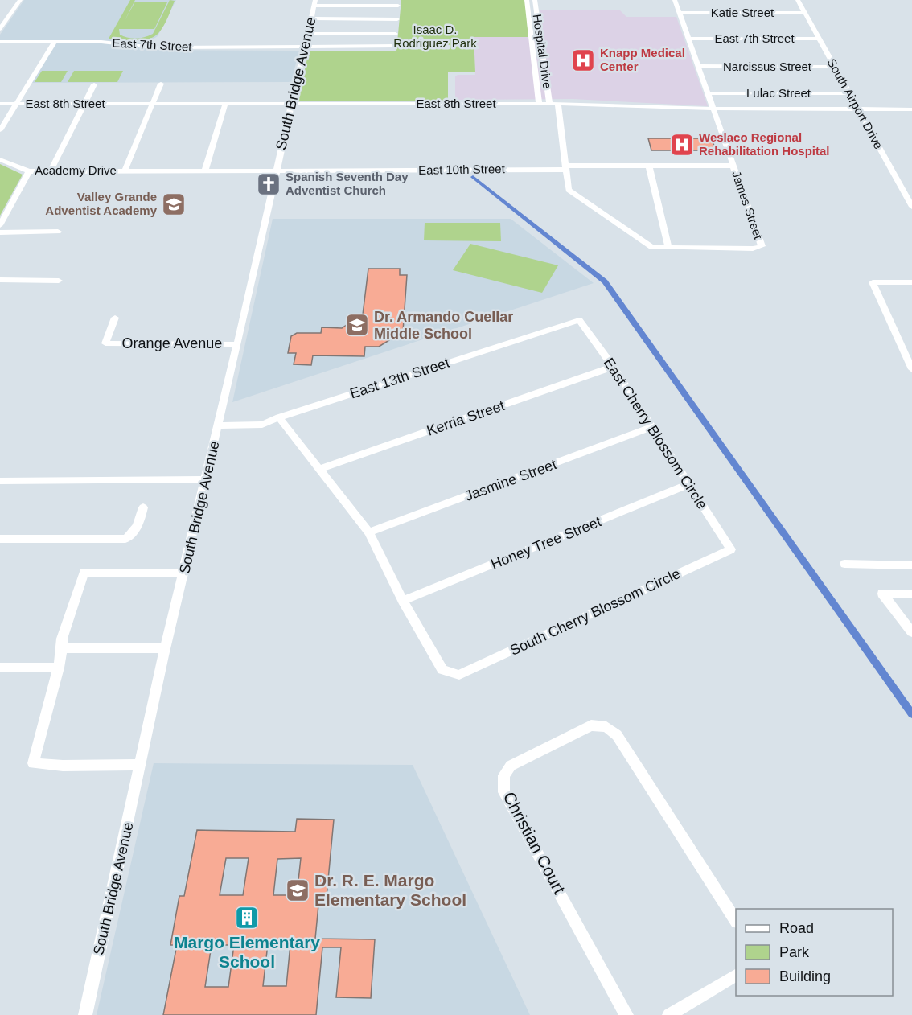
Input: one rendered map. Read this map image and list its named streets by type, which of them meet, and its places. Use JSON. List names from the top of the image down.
{
  "streets": {
    "street": [
      "Katie Street",
      "East 7th Street",
      "Hospital Drive",
      "Narcissus Street",
      "South Bridge Avenue",
      "Lulac Street",
      "East 8th Street",
      "South Airport Drive",
      "East 10th Street",
      "Academy Drive",
      "James Street",
      "Orange Avenue",
      "East 13th Street",
      "Kerria Street",
      "East Cherry Blossom Circle",
      "Jasmine Street",
      "Honey Tree Street",
      "South Cherry Blossom Circle",
      "Christian Court"
    ]
  },
  "crossings": [
    ["Katie Street", "South Airport Drive"],
    ["Katie Street", "James Street"],
    ["East 7th Street", "South Bridge Avenue"],
    ["East 7th Street", "South Airport Drive"],
    ["East 7th Street", "James Street"],
    ["Hospital Drive", "East 8th Street"],
    ["Narcissus Street", "South Airport Drive"],
    ["Narcissus Street", "James Street"],
    ["South Bridge Avenue", "East 8th Street"],
    ["South Bridge Avenue", "East 10th Street"],
    ["South Bridge Avenue", "Orange Avenue"],
    ["South Bridge Avenue", "East 13th Street"],
    ["Lulac Street", "South Airport Drive"],
    ["Lulac Street", "James Street"],
    ["East 8th Street", "South Airport Drive"],
    ["East 8th Street", "James Street"],
    ["East 10th Street", "Academy Drive"],
    ["East 10th Street", "James Street"],
    ["East 13th Street", "East Cherry Blossom Circle"],
    ["Kerria Street", "East Cherry Blossom Circle"],
    ["East Cherry Blossom Circle", "Jasmine Street"],
    ["East Cherry Blossom Circle", "Honey Tree Street"],
    ["East Cherry Blossom Circle", "South Cherry Blossom Circle"],
    ["Honey Tree Street", "South Cherry Blossom Circle"]
  ],
  "parks": ["Isaac D. Rodriguez Park"],
  "places": {
    "hospital": ["Knapp Medical Center", "Weslaco Regional Rehabilitation Hospital"],
    "church": ["Spanish Seventh Day Adventist Church"],
    "school or university": ["Valley Grande Adventist Academy", "Dr. Armando Cuellar Middle School", "Dr. R. E. Margo Elementary School"],
    "building": ["Margo Elementary School"]
  },
  "legend": ["Road", "Park", "Building"]
}
